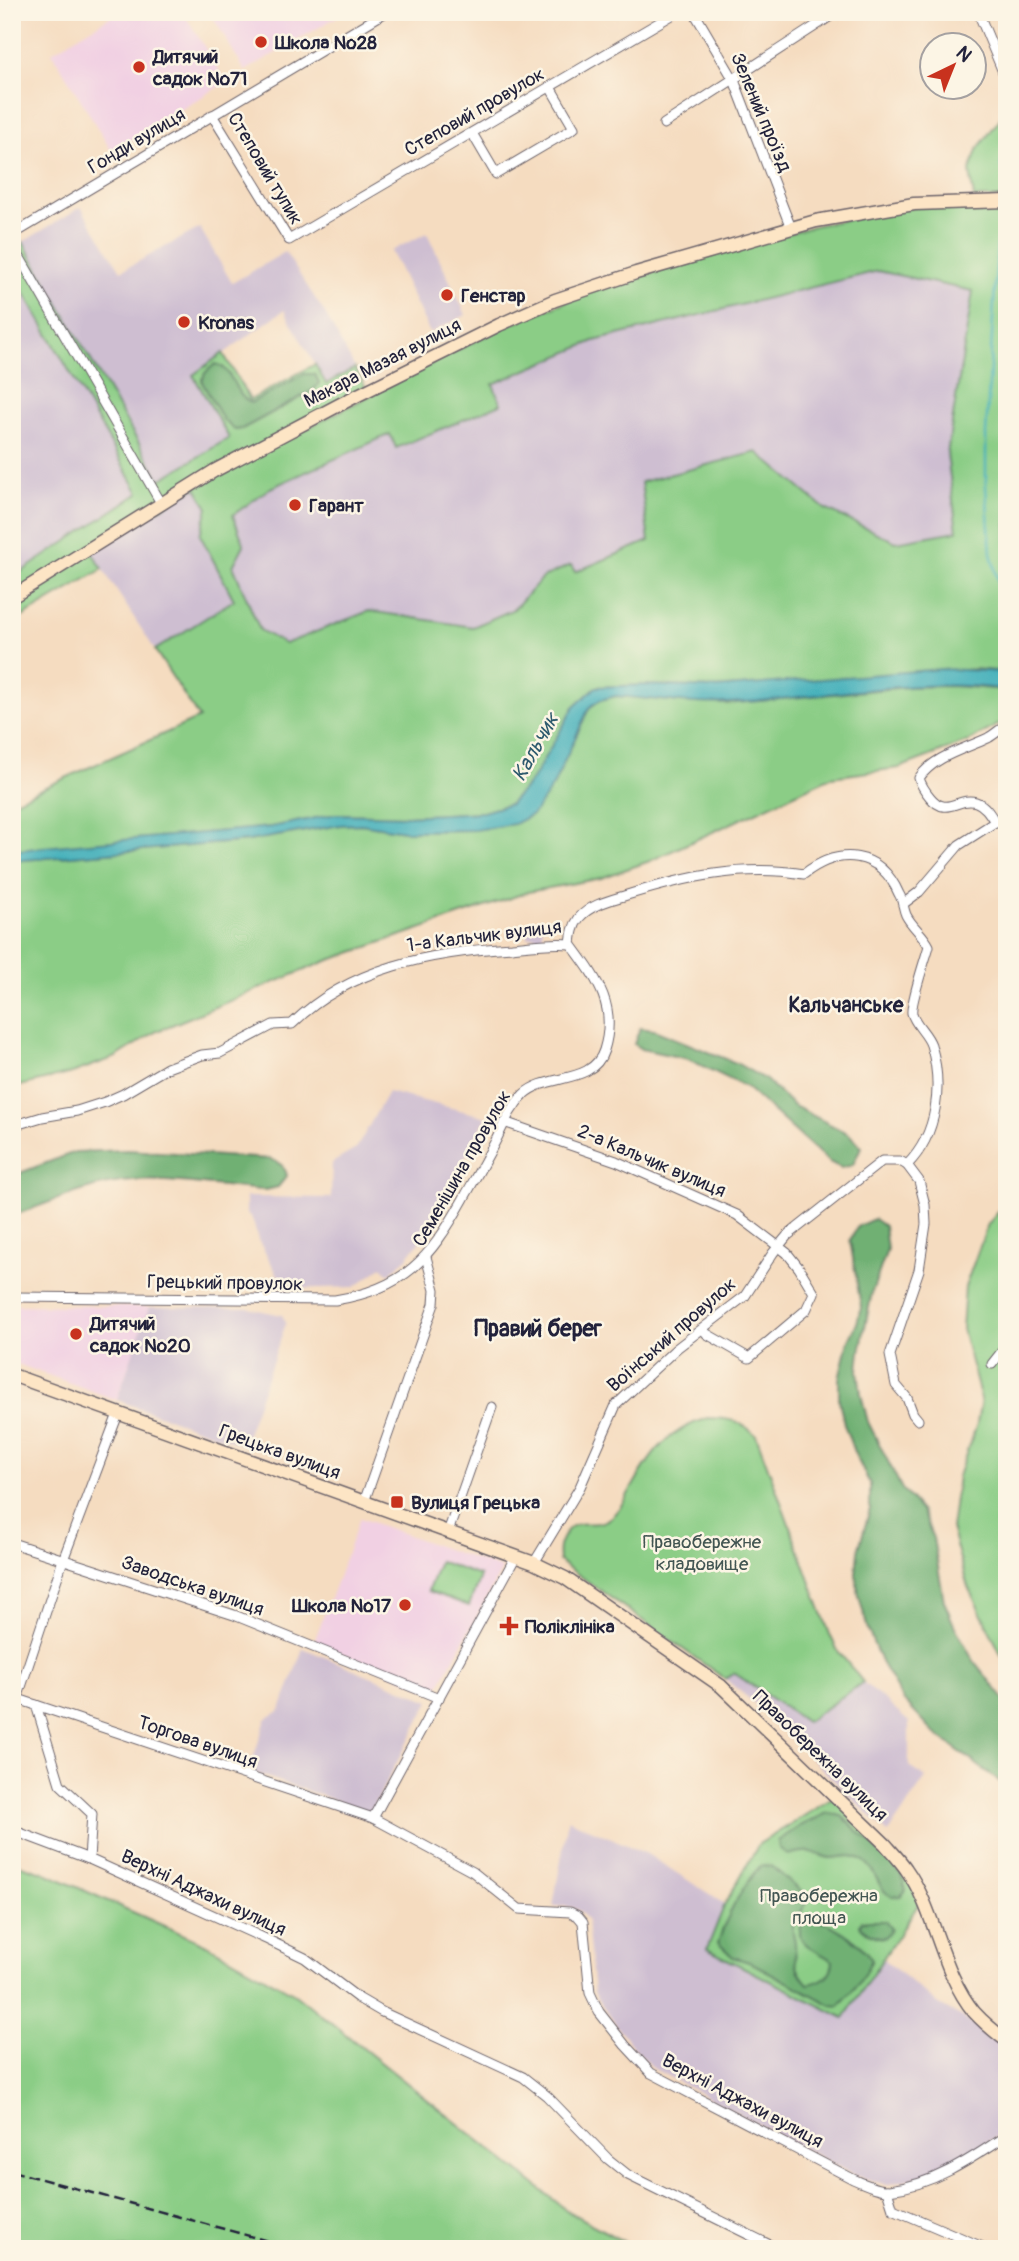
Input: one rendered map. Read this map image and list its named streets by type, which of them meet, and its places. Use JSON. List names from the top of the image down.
{
  "streets": {
    "street": [
      "Степовий провулок",
      "Зелений проїзд",
      "Гонди вулиця",
      "Степовий тупик",
      "Макара Мазая вулиця",
      "1-а Кальчик вулиця",
      "2-а Кальчик вулиця",
      "Семенішина провулок",
      "Грецький провулок",
      "Воїнський провулок",
      "Грецька вулиця",
      "Заводська вулиця",
      "Торгова вулиця",
      "Правобережна вулиця",
      "Верхні Аджахи вулиця"
    ]
  },
  "crossings": [
    ["Степовий провулок", "Степовий тупик"],
    ["Зелений проїзд", "Макара Мазая вулиця"],
    ["Гонди вулиця", "Степовий тупик"],
    ["1-а Кальчик вулиця", "Семенішина провулок"],
    ["2-а Кальчик вулиця", "Семенішина провулок"],
    ["2-а Кальчик вулиця", "Воїнський провулок"],
    ["Семенішина провулок", "Грецький провулок"],
    ["Семенішина провулок", "Грецька вулиця"],
    ["Воїнський провулок", "Грецька вулиця"],
    ["Воїнський провулок", "Правобережна вулиця"],
    ["Грецька вулиця", "Правобережна вулиця"],
    ["Торгова вулиця", "Верхні Аджахи вулиця"]
  ],
  "districts": ["Кальчанське", "Правий берег"],
  "water": ["Кальчик"],
  "parks": ["Правобережне кладовище", "Правобережна площа"],
  "places": {
    "other": [
      "Школа №28",
      "Дитячий садок №71",
      "Генстар",
      "Kronas",
      "Гарант",
      "Дитячий садок №20",
      "Школа №17"
    ],
    "transit": ["Вулиця Грецька"],
    "health": ["Поліклініка"]
  },
  "north": "top right"
}
